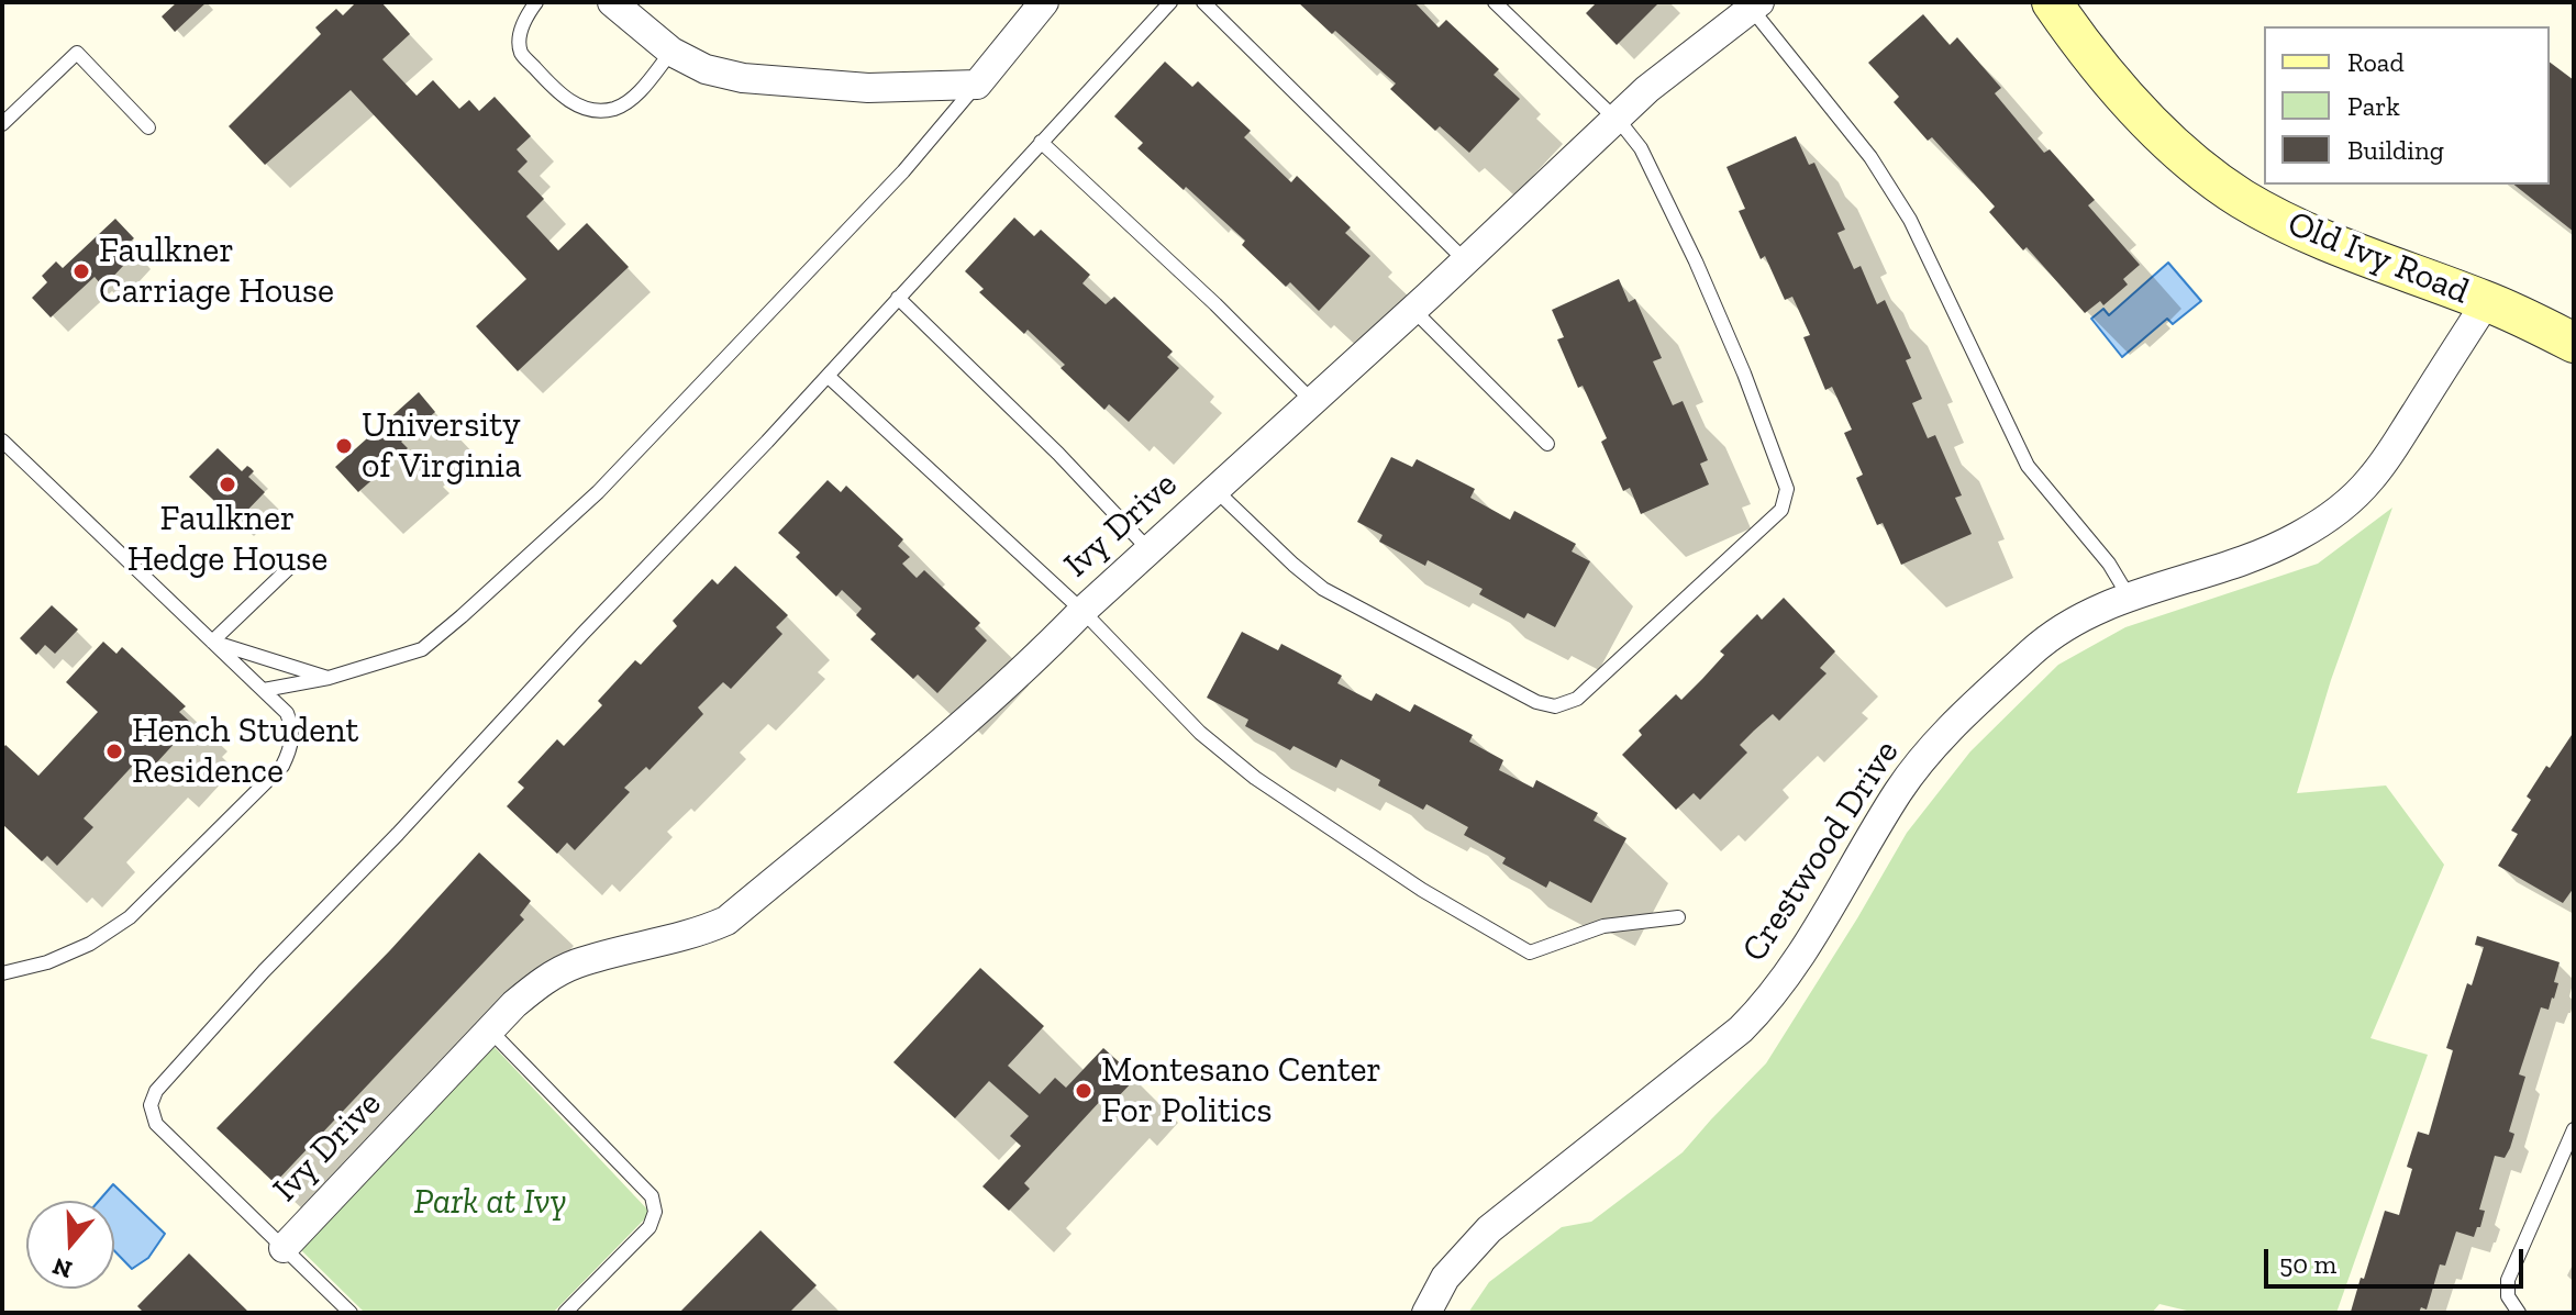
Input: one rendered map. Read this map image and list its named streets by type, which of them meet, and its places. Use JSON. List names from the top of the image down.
{
  "streets": {
    "street": ["Old Ivy Road", "Ivy Drive", "Crestwood Drive"]
  },
  "crossings": [
    ["Old Ivy Road", "Crestwood Drive"]
  ],
  "parks": ["Park at Ivy"],
  "places": [
    "Faulkner Carriage House",
    "University of Virginia",
    "Faulkner Hedge House",
    "Hench Student Residence",
    "Montesano Center For Politics"
  ],
  "legend": ["Road", "Park", "Building"],
  "scale_bar": "50 m",
  "north": "bottom"
}
